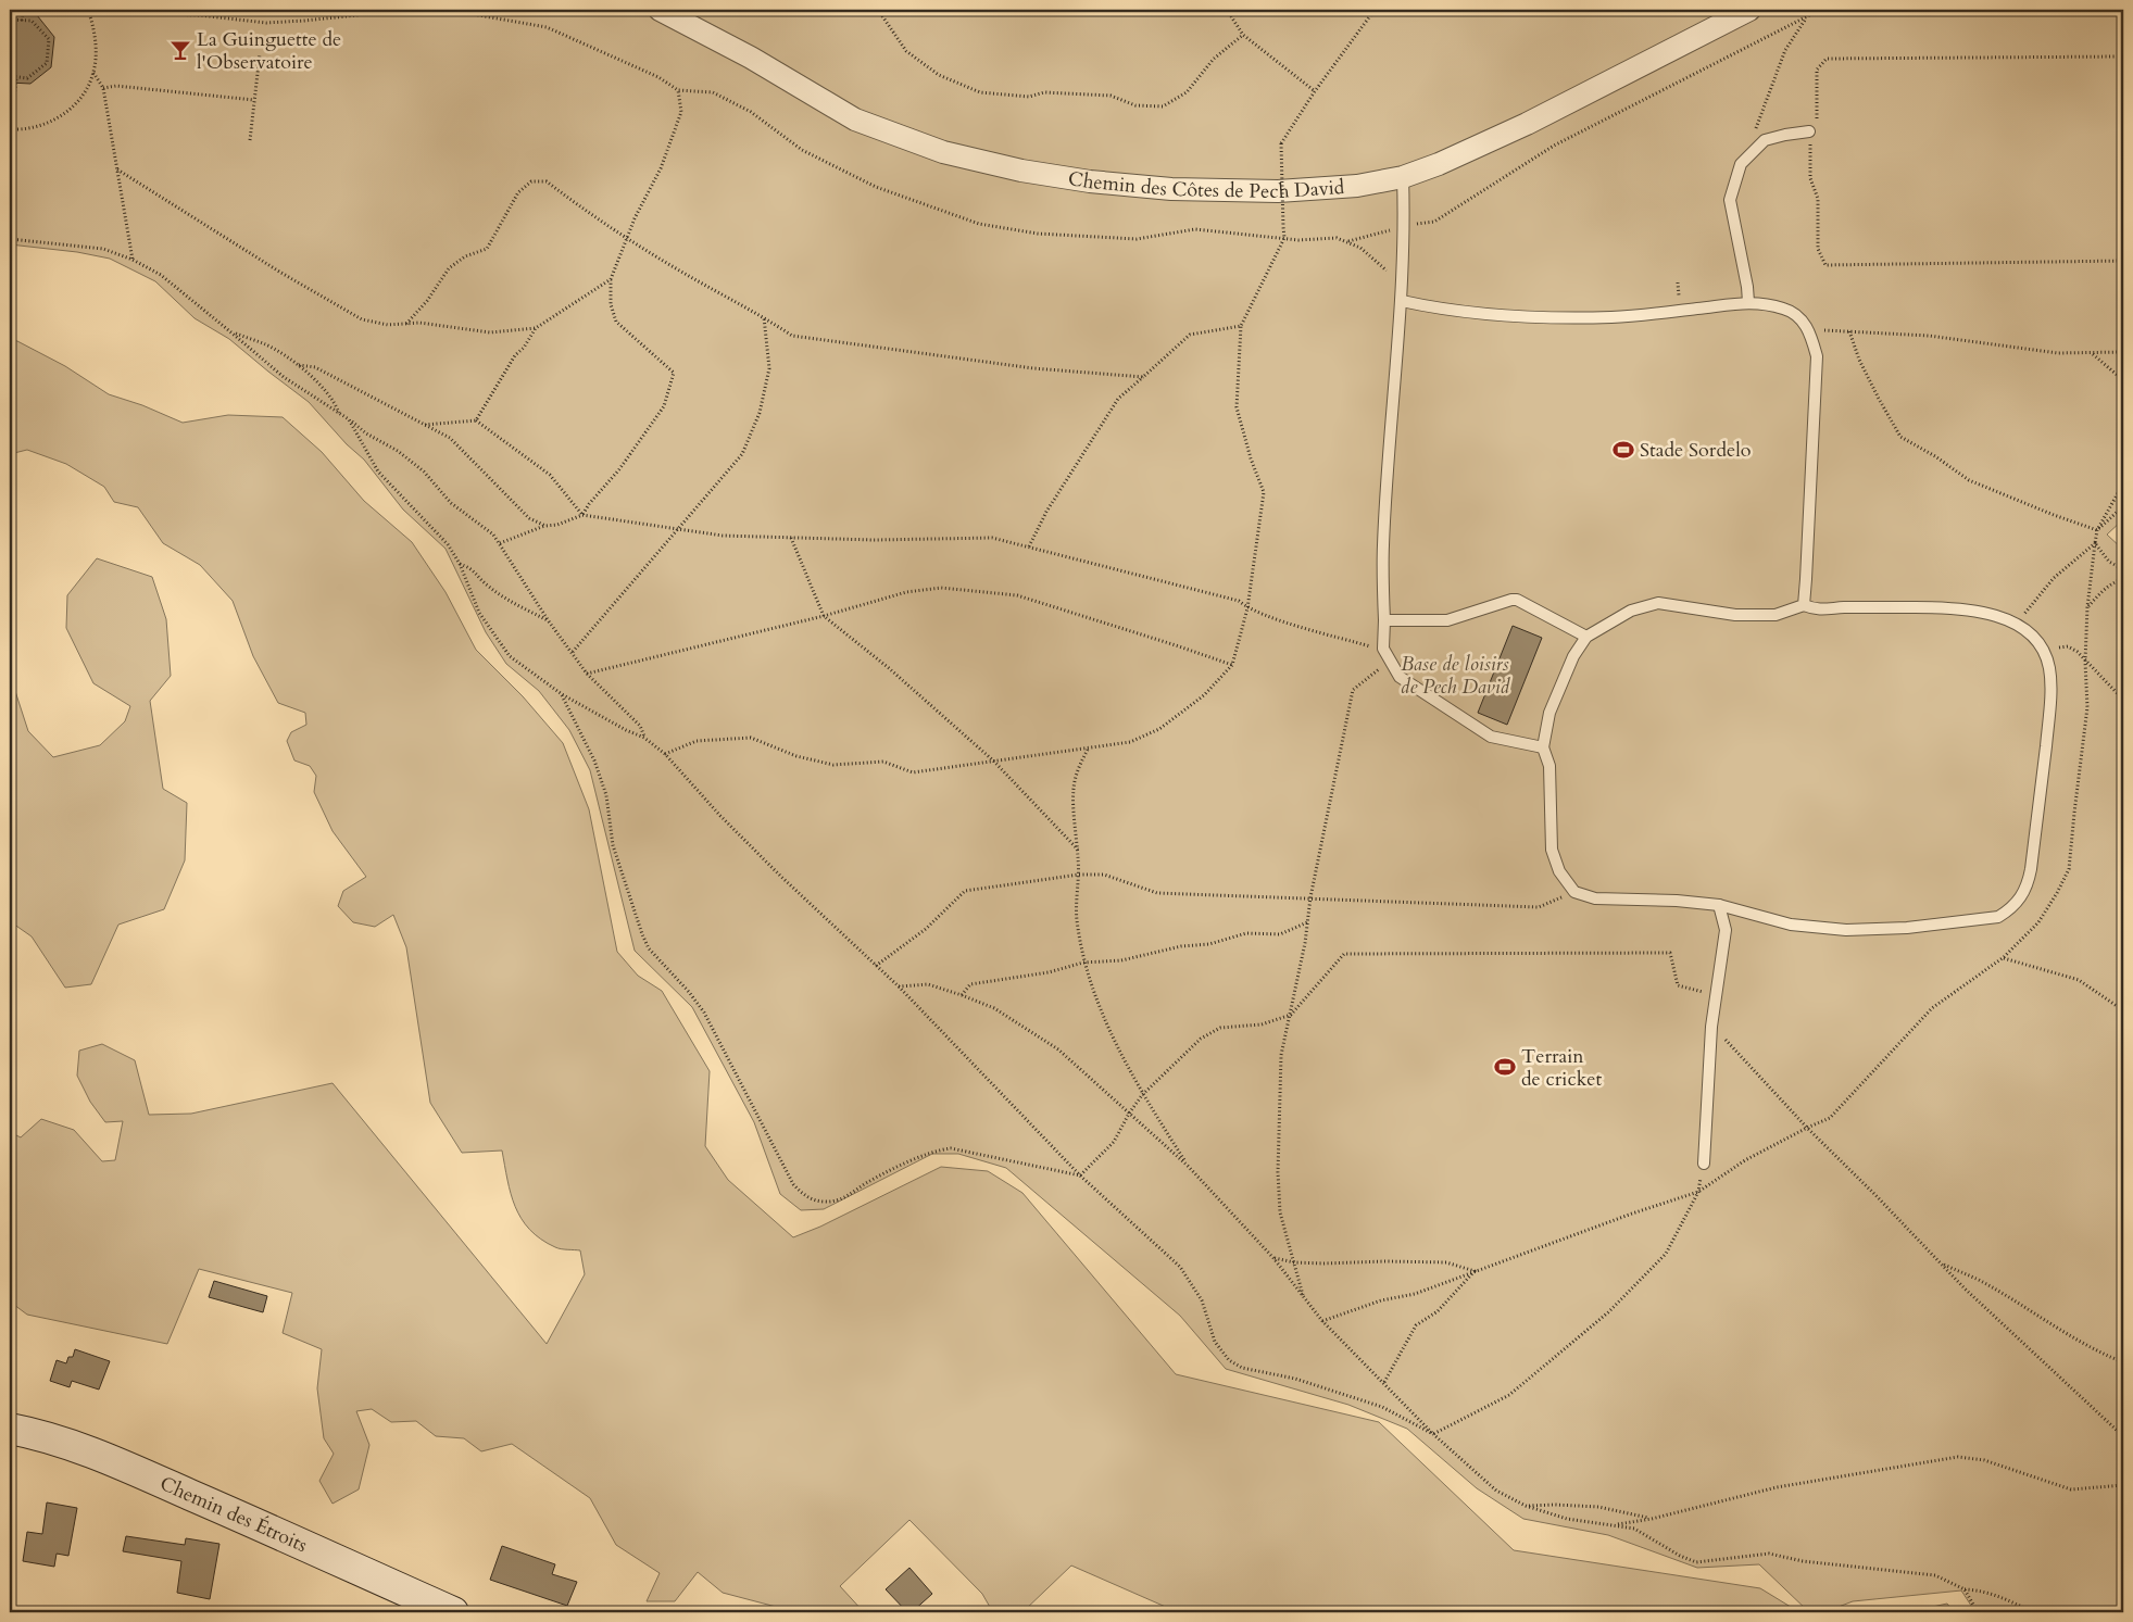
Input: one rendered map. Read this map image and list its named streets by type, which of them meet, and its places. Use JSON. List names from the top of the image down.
{
  "streets": {
    "main road": ["Chemin des Étroits"],
    "street": ["Chemin des Côtes de Pech David"]
  },
  "parks": ["Base de loisirs de Pech David"],
  "places": {
    "bar": ["La Guinguette de l'Observatoire"],
    "sports": ["Stade Sordelo", "Terrain de cricket"]
  }
}
